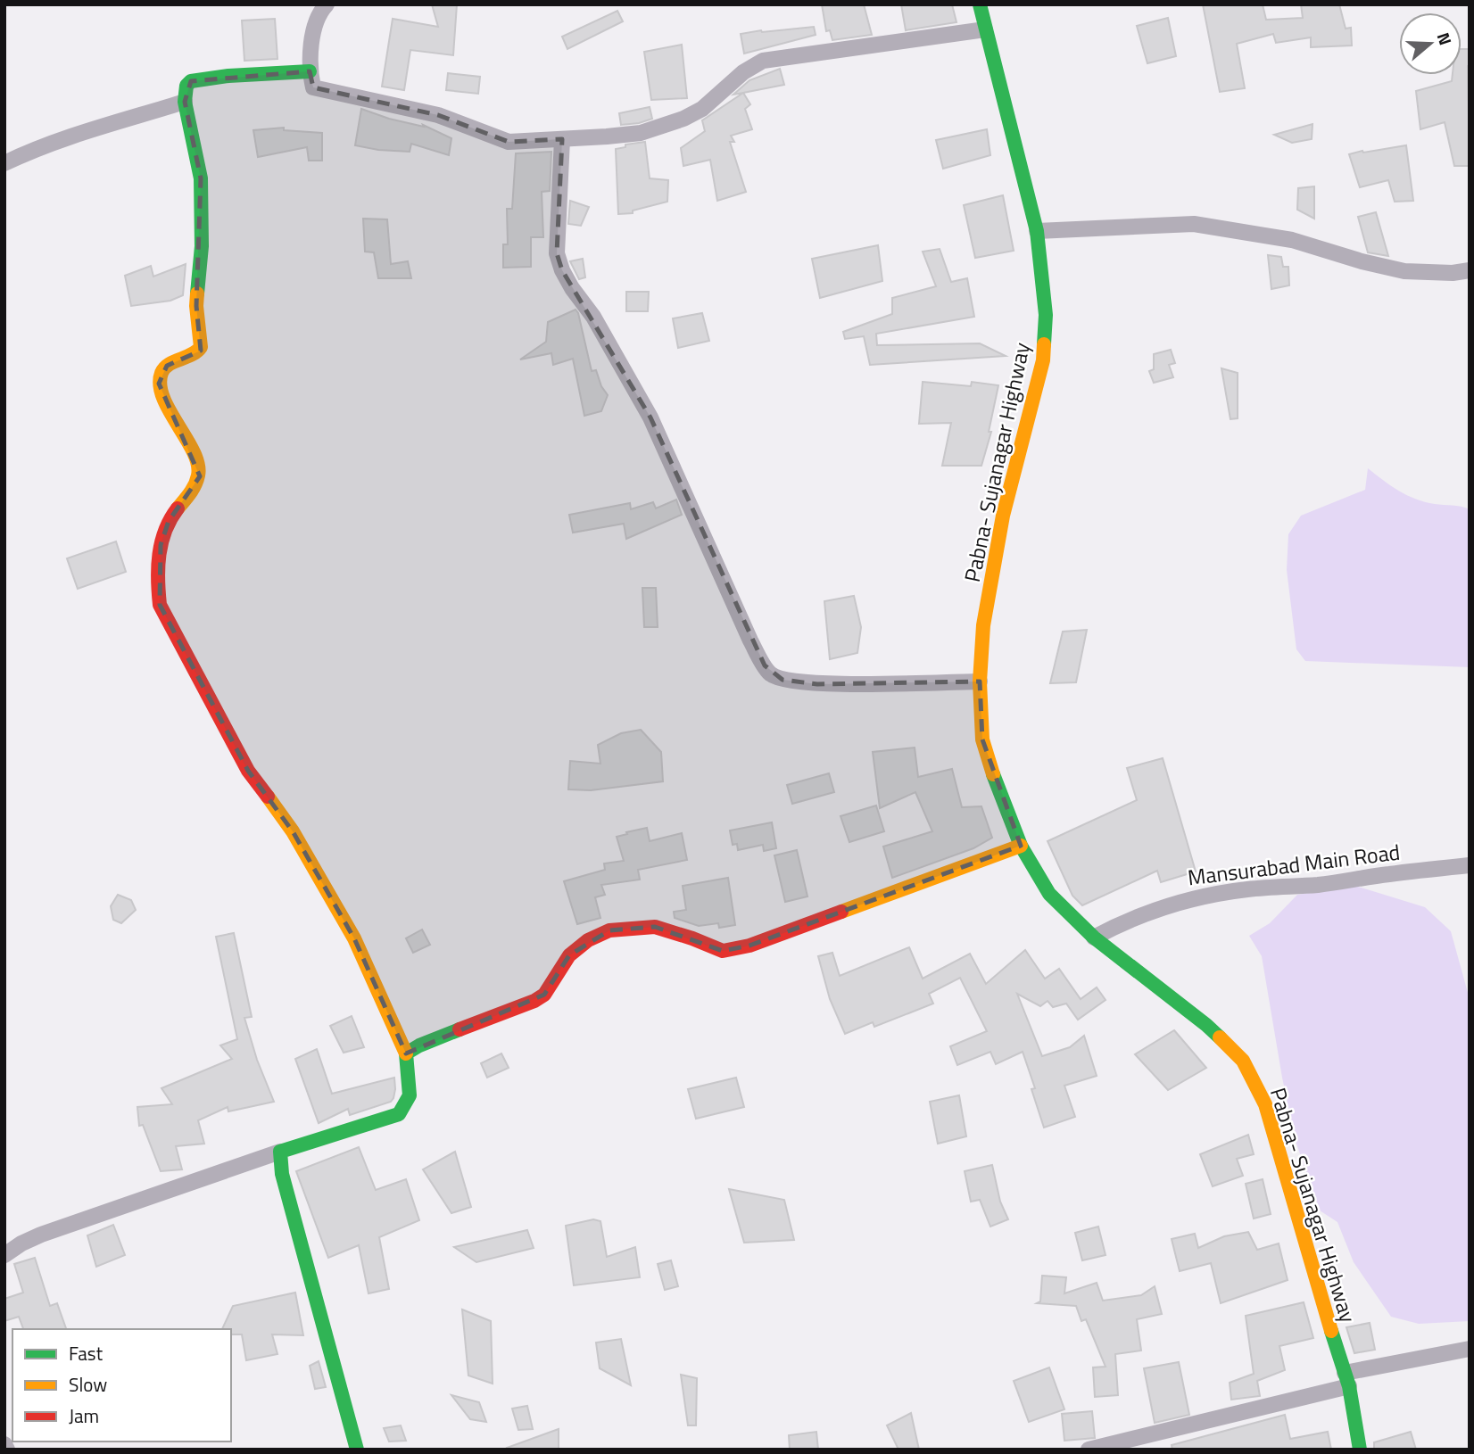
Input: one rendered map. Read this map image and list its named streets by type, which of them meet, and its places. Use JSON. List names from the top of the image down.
{
  "streets": {
    "street": ["Pabna- Sujanagar Highway", "Mansurabad Main Road"]
  },
  "crossings": [
    ["Pabna- Sujanagar Highway", "Mansurabad Main Road"]
  ],
  "legend": ["Fast", "Slow", "Jam"],
  "north": "right"
}
